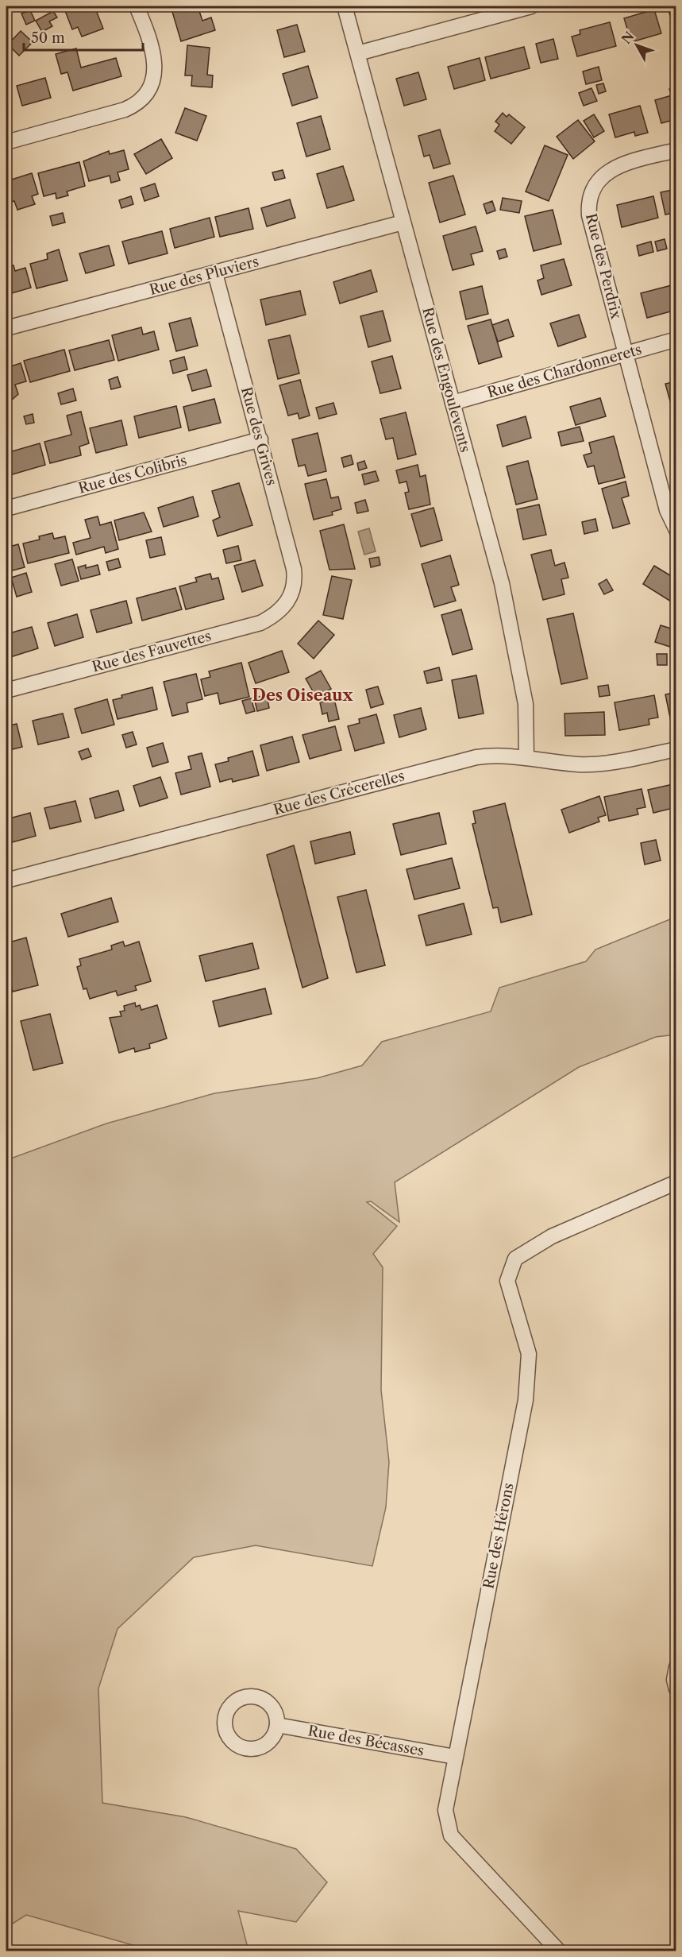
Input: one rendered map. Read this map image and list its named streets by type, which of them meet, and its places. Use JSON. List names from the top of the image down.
{
  "streets": {
    "street": [
      "Rue des Perdrix",
      "Rue des Pluviers",
      "Rue des Chardonnerets",
      "Rue des Engoulevents",
      "Rue des Grives",
      "Rue des Colibris",
      "Rue des Fauvettes",
      "Rue des Crécerelles",
      "Rue des Hérons",
      "Rue des Bécasses"
    ]
  },
  "crossings": [
    ["Rue des Perdrix", "Rue des Chardonnerets"],
    ["Rue des Pluviers", "Rue des Engoulevents"],
    ["Rue des Pluviers", "Rue des Grives"],
    ["Rue des Chardonnerets", "Rue des Engoulevents"],
    ["Rue des Engoulevents", "Rue des Crécerelles"],
    ["Rue des Grives", "Rue des Colibris"],
    ["Rue des Grives", "Rue des Fauvettes"],
    ["Rue des Hérons", "Rue des Bécasses"]
  ],
  "districts": ["Des Oiseaux"],
  "scale_bar": "50 m",
  "north": "top left"
}
